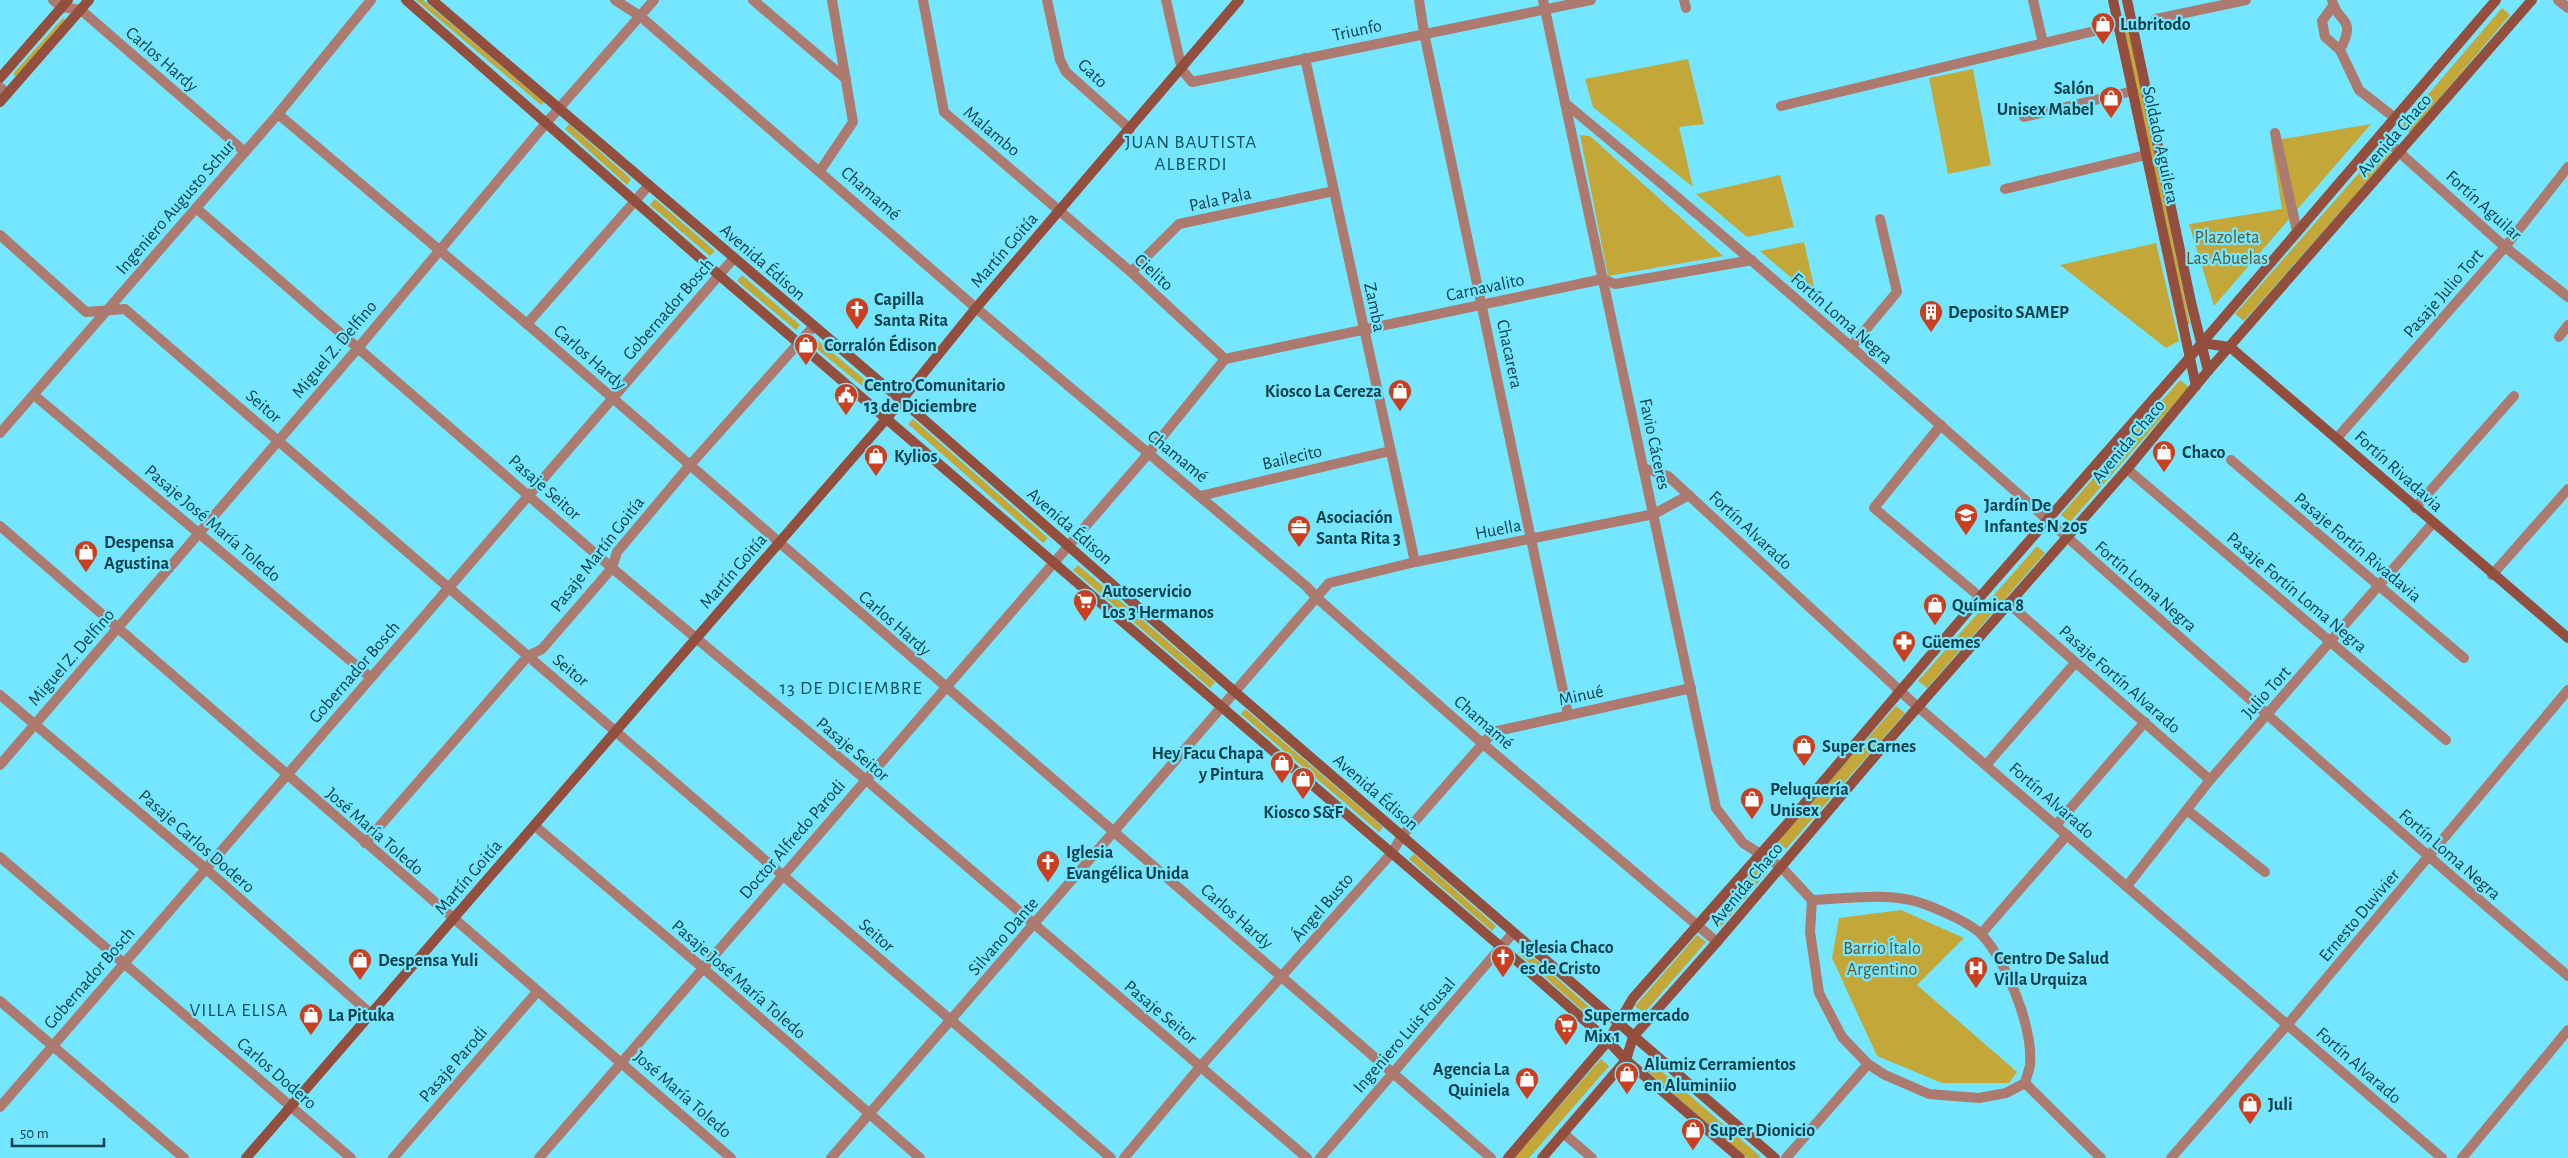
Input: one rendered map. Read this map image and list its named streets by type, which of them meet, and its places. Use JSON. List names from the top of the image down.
{
  "streets": {
    "main road": [
      "Avenida Chaco",
      "Soldado Aguilera",
      "Martín Goitía",
      "Avenida Édison",
      "Fortín Rivadavia"
    ],
    "street": [
      "Triunfo",
      "Carlos Hardy",
      "Gato",
      "Malambo",
      "Chamamé",
      "Pala Pala",
      "Fortín Aguilar",
      "Ingeniero Augusto Schur",
      "Cielito",
      "Carnavalito",
      "Pasaje Julio Tort",
      "Zamba",
      "Gobernador Bosch",
      "Fortín Loma Negra",
      "Miguel Z. Delfino",
      "Chacarera",
      "Seitor",
      "Favio Cáceres",
      "Bailecito",
      "Pasaje Seitor",
      "Pasaje José María Toledo",
      "Huella",
      "Fortín Alvarado",
      "Pasaje Fortín Rivadavia",
      "Pasaje Martín Goitía",
      "Pasaje Fortín Loma Negra",
      "Pasaje Fortín Alvarado",
      "Julio Tort",
      "Minué",
      "José María Toledo",
      "Doctor Alfredo Parodi",
      "Pasaje Carlos Dodero",
      "Ángel Busto",
      "Ernesto Duvivier",
      "Silvano Dante",
      "Ingeniero Luis Fousal",
      "Pasaje Parodi",
      "Carlos Dodero"
    ]
  },
  "crossings": [
    ["Triunfo", "Martín Goitía"],
    ["Triunfo", "Zamba"],
    ["Triunfo", "Chacarera"],
    ["Triunfo", "Favio Cáceres"],
    ["Carlos Hardy", "Ingeniero Augusto Schur"],
    ["Carlos Hardy", "Martín Goitía"],
    ["Carlos Hardy", "Gobernador Bosch"],
    ["Carlos Hardy", "Miguel Z. Delfino"],
    ["Carlos Hardy", "Pasaje Martín Goitía"],
    ["Carlos Hardy", "Doctor Alfredo Parodi"],
    ["Carlos Hardy", "Ángel Busto"],
    ["Carlos Hardy", "Silvano Dante"],
    ["Carlos Hardy", "Ingeniero Luis Fousal"],
    ["Gato", "Martín Goitía"],
    ["Malambo", "Martín Goitía"],
    ["Malambo", "Cielito"],
    ["Avenida Chaco", "Soldado Aguilera"],
    ["Avenida Chaco", "Chamamé"],
    ["Avenida Chaco", "Fortín Aguilar"],
    ["Avenida Chaco", "Avenida Édison"],
    ["Avenida Chaco", "Fortín Loma Negra"],
    ["Avenida Chaco", "Favio Cáceres"],
    ["Avenida Chaco", "Fortín Rivadavia"],
    ["Avenida Chaco", "Fortín Alvarado"],
    ["Avenida Chaco", "Pasaje Fortín Loma Negra"],
    ["Avenida Chaco", "Pasaje Fortín Alvarado"],
    ["Chamamé", "Martín Goitía"],
    ["Chamamé", "Miguel Z. Delfino"],
    ["Chamamé", "Bailecito"],
    ["Chamamé", "Huella"],
    ["Chamamé", "Minué"],
    ["Chamamé", "Doctor Alfredo Parodi"],
    ["Chamamé", "Ángel Busto"],
    ["Chamamé", "Silvano Dante"],
    ["Pala Pala", "Cielito"],
    ["Pala Pala", "Zamba"],
    ["Fortín Aguilar", "Pasaje Julio Tort"],
    ["Ingeniero Augusto Schur", "Seitor"],
    ["Ingeniero Augusto Schur", "Pasaje Seitor"],
    ["Ingeniero Augusto Schur", "Pasaje José María Toledo"],
    ["Martín Goitía", "Avenida Édison"],
    ["Martín Goitía", "Cielito"],
    ["Martín Goitía", "Seitor"],
    ["Martín Goitía", "Pasaje Seitor"],
    ["Martín Goitía", "Pasaje José María Toledo"],
    ["Martín Goitía", "José María Toledo"],
    ["Martín Goitía", "Pasaje Carlos Dodero"],
    ["Martín Goitía", "Carlos Dodero"],
    ["Avenida Édison", "Gobernador Bosch"],
    ["Avenida Édison", "Miguel Z. Delfino"],
    ["Avenida Édison", "Pasaje Martín Goitía"],
    ["Avenida Édison", "Doctor Alfredo Parodi"],
    ["Avenida Édison", "Ángel Busto"],
    ["Avenida Édison", "Silvano Dante"],
    ["Avenida Édison", "Ingeniero Luis Fousal"],
    ["Cielito", "Carnavalito"],
    ["Cielito", "Doctor Alfredo Parodi"],
    ["Carnavalito", "Zamba"],
    ["Carnavalito", "Fortín Loma Negra"],
    ["Carnavalito", "Chacarera"],
    ["Carnavalito", "Favio Cáceres"],
    ["Carnavalito", "Doctor Alfredo Parodi"],
    ["Pasaje Julio Tort", "Fortín Rivadavia"],
    ["Zamba", "Bailecito"],
    ["Zamba", "Huella"],
    ["Gobernador Bosch", "Seitor"],
    ["Gobernador Bosch", "Pasaje Seitor"],
    ["Gobernador Bosch", "Pasaje José María Toledo"],
    ["Gobernador Bosch", "José María Toledo"],
    ["Gobernador Bosch", "Pasaje Carlos Dodero"],
    ["Gobernador Bosch", "Carlos Dodero"],
    ["Fortín Loma Negra", "Favio Cáceres"],
    ["Fortín Loma Negra", "Julio Tort"],
    ["Fortín Loma Negra", "Ernesto Duvivier"],
    ["Miguel Z. Delfino", "Seitor"],
    ["Miguel Z. Delfino", "Pasaje Seitor"],
    ["Miguel Z. Delfino", "Pasaje José María Toledo"],
    ["Miguel Z. Delfino", "José María Toledo"],
    ["Miguel Z. Delfino", "Pasaje Carlos Dodero"],
    ["Chacarera", "Huella"],
    ["Chacarera", "Minué"],
    ["Seitor", "Pasaje Martín Goitía"],
    ["Seitor", "Doctor Alfredo Parodi"],
    ["Seitor", "Silvano Dante"],
    ["Favio Cáceres", "Huella"],
    ["Favio Cáceres", "Fortín Alvarado"],
    ["Favio Cáceres", "Minué"],
    ["Fortín Rivadavia", "Julio Tort"],
    ["Pasaje Seitor", "Pasaje Martín Goitía"],
    ["Pasaje Seitor", "Doctor Alfredo Parodi"],
    ["Pasaje Seitor", "Ángel Busto"],
    ["Pasaje Seitor", "Silvano Dante"],
    ["Pasaje José María Toledo", "Doctor Alfredo Parodi"],
    ["Pasaje José María Toledo", "Silvano Dante"],
    ["Huella", "Fortín Alvarado"],
    ["Huella", "Silvano Dante"],
    ["Fortín Alvarado", "Julio Tort"],
    ["Fortín Alvarado", "Ernesto Duvivier"],
    ["Pasaje Fortín Rivadavia", "Julio Tort"],
    ["Pasaje Martín Goitía", "José María Toledo"],
    ["Pasaje Fortín Loma Negra", "Julio Tort"],
    ["Pasaje Fortín Alvarado", "Julio Tort"],
    ["Minué", "Ángel Busto"],
    ["José María Toledo", "Doctor Alfredo Parodi"],
    ["José María Toledo", "Pasaje Parodi"]
  ],
  "districts": ["JUAN BAUTISTA ALBERDI", "13 DE DICIEMBRE", "VILLA ELISA"],
  "parks": ["Plazoleta Las Abuelas", "Barrio Ítalo Argentino"],
  "places": {
    "shop": [
      "Lubritodo",
      "Salón Unisex Mabel",
      "Corralón Édison",
      "Kiosco La Cereza",
      "Chaco",
      "Kylios",
      "Despensa Agustina",
      "Química 8",
      "Super Carnes",
      "Hey Facu Chapa y Pintura",
      "Kiosco S&F",
      "Peluquería Unisex",
      "Despensa Yuli",
      "La Pituka",
      "Alumiz Cerramientos en Aluminiio",
      "Agencia La Quiniela",
      "Juli",
      "Super Dionicio"
    ],
    "church": ["Capilla Santa Rita", "Iglesia Evangélica Unida", "Iglesia Chaco es de Cristo"],
    "building": ["Deposito SAMEP"],
    "public building": ["Centro Comunitario 13 de Diciembre"],
    "school or university": ["Jardín De Infantes N 205"],
    "office": ["Asociación Santa Rita 3"],
    "supermarket": ["Autoservicio Los 3 Hermanos", "Supermercado Mix 1"],
    "pharmacy": ["Güemes"],
    "hospital": ["Centro De Salud Villa Urquiza"]
  },
  "scale_bar": "50 m"
}
